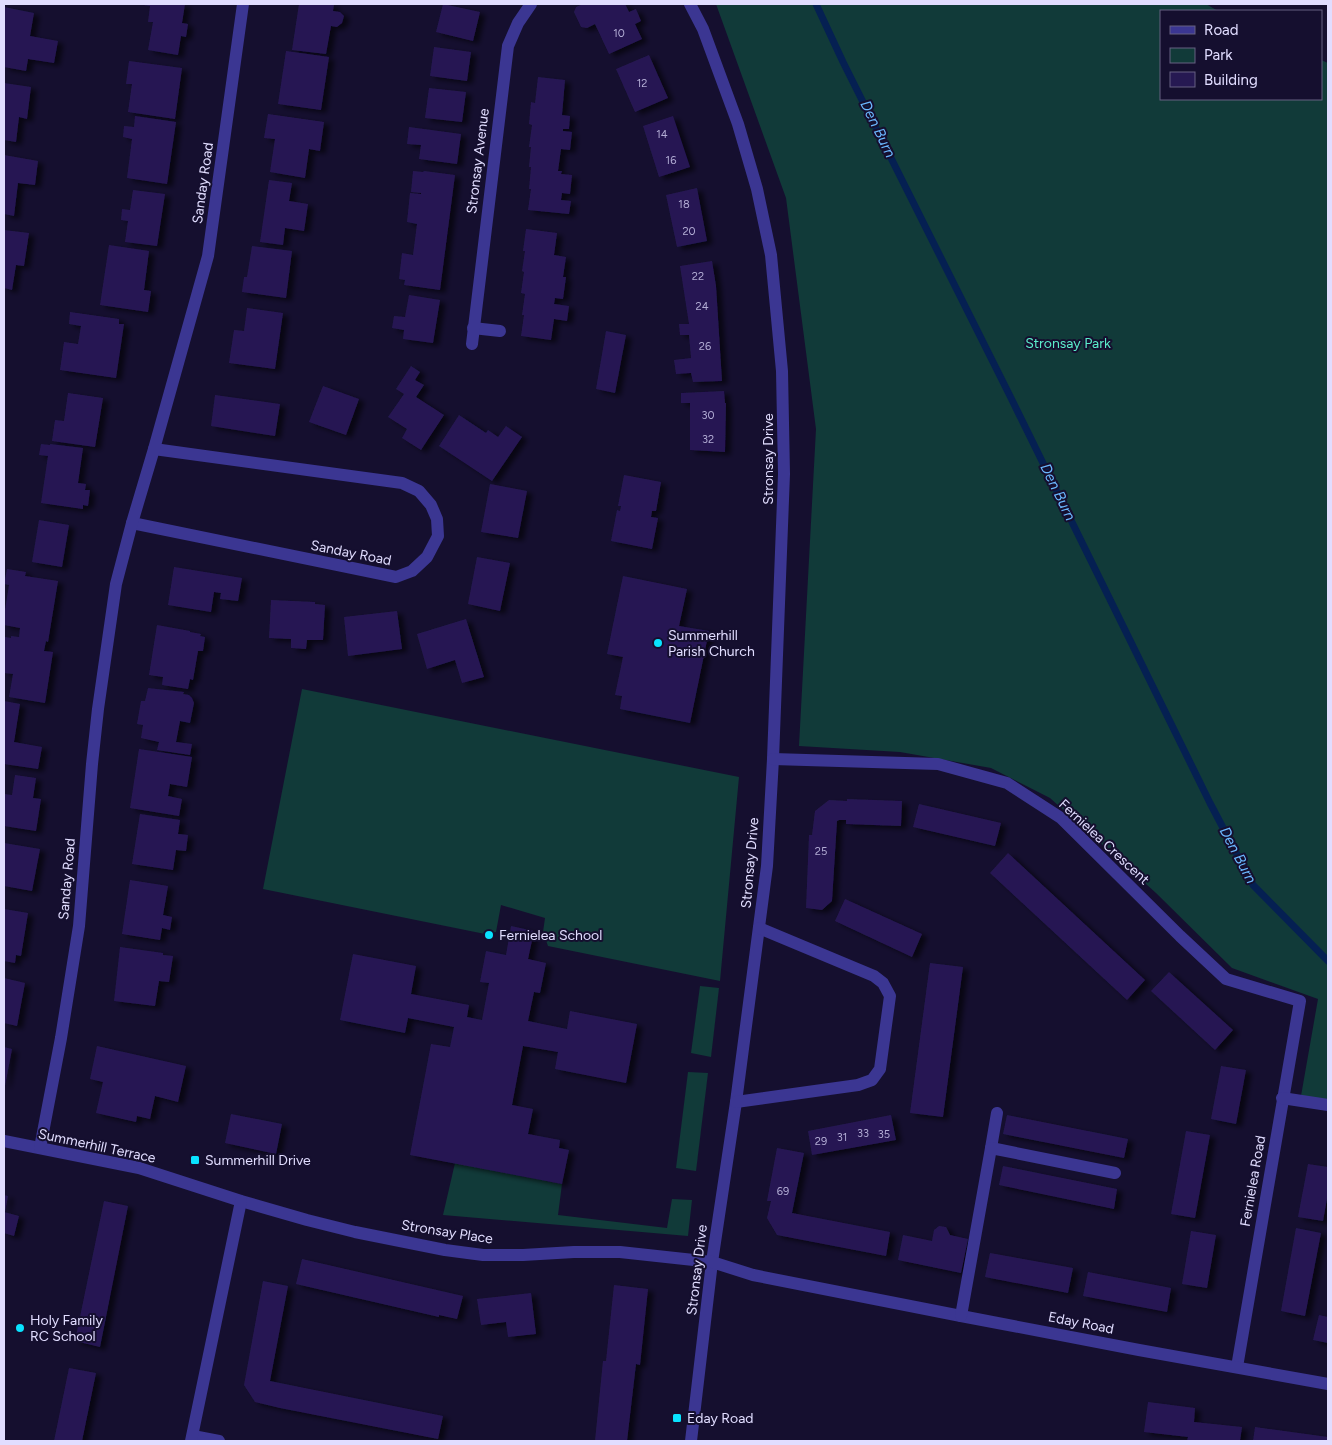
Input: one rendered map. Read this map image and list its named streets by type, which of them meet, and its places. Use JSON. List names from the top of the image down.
{
  "streets": {
    "street": [
      "Stronsay Avenue",
      "Sanday Road",
      "Stronsay Drive",
      "Fernielea Crescent",
      "Summerhill Terrace",
      "Fernielea Road",
      "Stronsay Place",
      "Eday Road"
    ]
  },
  "crossings": [
    ["Sanday Road", "Summerhill Terrace"],
    ["Stronsay Drive", "Fernielea Crescent"],
    ["Stronsay Drive", "Stronsay Place"],
    ["Stronsay Drive", "Eday Road"],
    ["Fernielea Crescent", "Fernielea Road"],
    ["Summerhill Terrace", "Stronsay Place"],
    ["Fernielea Road", "Eday Road"],
    ["Stronsay Place", "Eday Road"]
  ],
  "water": ["Den Burn"],
  "parks": ["Stronsay Park"],
  "places": {
    "other": ["Summerhill Parish Church", "Fernielea School", "Holy Family RC School"],
    "transit": ["Summerhill Drive", "Eday Road"]
  },
  "house_numbers": [
    "10",
    "12",
    "14",
    "16",
    "18",
    "20",
    "22",
    "24",
    "26",
    "30",
    "32",
    "25",
    "33",
    "35",
    "31",
    "29",
    "69"
  ],
  "legend": ["Road", "Park", "Building"]
}
